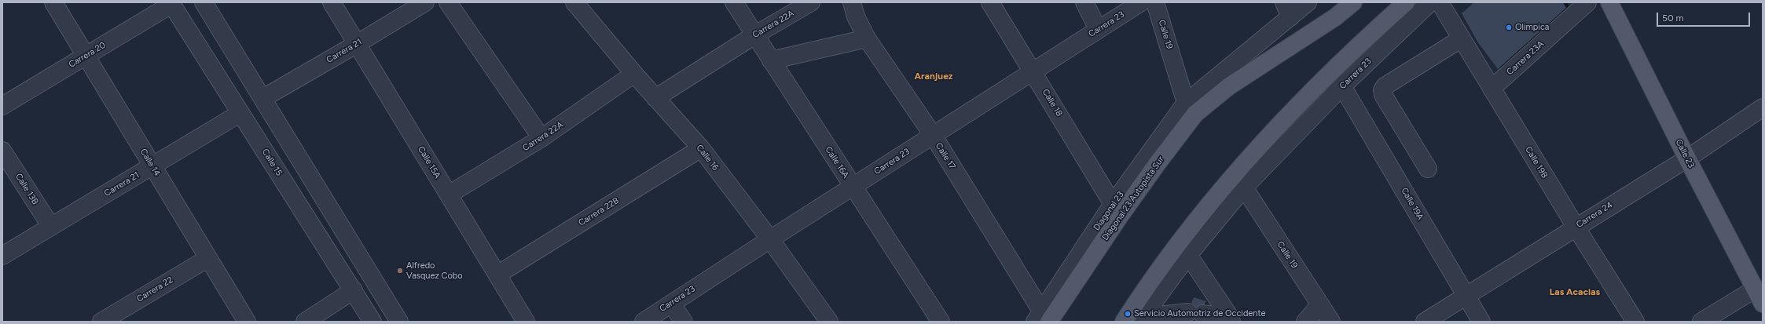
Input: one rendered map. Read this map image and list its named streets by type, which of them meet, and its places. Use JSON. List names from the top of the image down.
{
  "streets": {
    "main road": ["Carrera 23", "Calle 23", "Diagonal 23 Autopista Sur"],
    "street": [
      "Carrera 22A",
      "Calle 19",
      "Carrera 21",
      "Carrera 20",
      "Carrera 23A",
      "Calle 18",
      "Calle 17",
      "Calle 16",
      "Calle 14",
      "Calle 15",
      "Calle 15A",
      "Calle 16A",
      "Calle 19B",
      "Calle 13B",
      "Calle 19A",
      "Diagonal 23",
      "Carrera 22B",
      "Carrera 24",
      "Carrera 22"
    ]
  },
  "crossings": [
    ["Carrera 22A", "Calle 16"],
    ["Carrera 22A", "Calle 15A"],
    ["Carrera 22A", "Calle 16A"],
    ["Carrera 23", "Calle 19"],
    ["Carrera 23", "Calle 18"],
    ["Carrera 23", "Calle 17"],
    ["Carrera 23", "Calle 16"],
    ["Carrera 23", "Calle 16A"],
    ["Carrera 23", "Calle 19A"],
    ["Calle 19", "Diagonal 23 Autopista Sur"],
    ["Calle 19", "Diagonal 23"],
    ["Carrera 21", "Calle 14"],
    ["Carrera 21", "Calle 15"],
    ["Carrera 21", "Calle 15A"],
    ["Carrera 21", "Calle 13B"],
    ["Carrera 20", "Calle 14"],
    ["Carrera 20", "Calle 15"],
    ["Carrera 23A", "Calle 19B"],
    ["Calle 18", "Diagonal 23"],
    ["Calle 23", "Carrera 24"],
    ["Calle 17", "Diagonal 23 Autopista Sur"],
    ["Calle 17", "Diagonal 23"],
    ["Calle 16", "Carrera 22B"],
    ["Calle 14", "Carrera 22"],
    ["Calle 15A", "Carrera 22B"],
    ["Calle 19B", "Carrera 24"],
    ["Diagonal 23 Autopista Sur", "Diagonal 23"],
    ["Calle 19A", "Carrera 24"]
  ],
  "districts": ["Aranjuez", "Las Acacias"],
  "places": ["Olimpica", "Alfredo Vasquez Cobo", "Servicio Automotriz de Occidente"],
  "scale_bar": "50 m"
}
